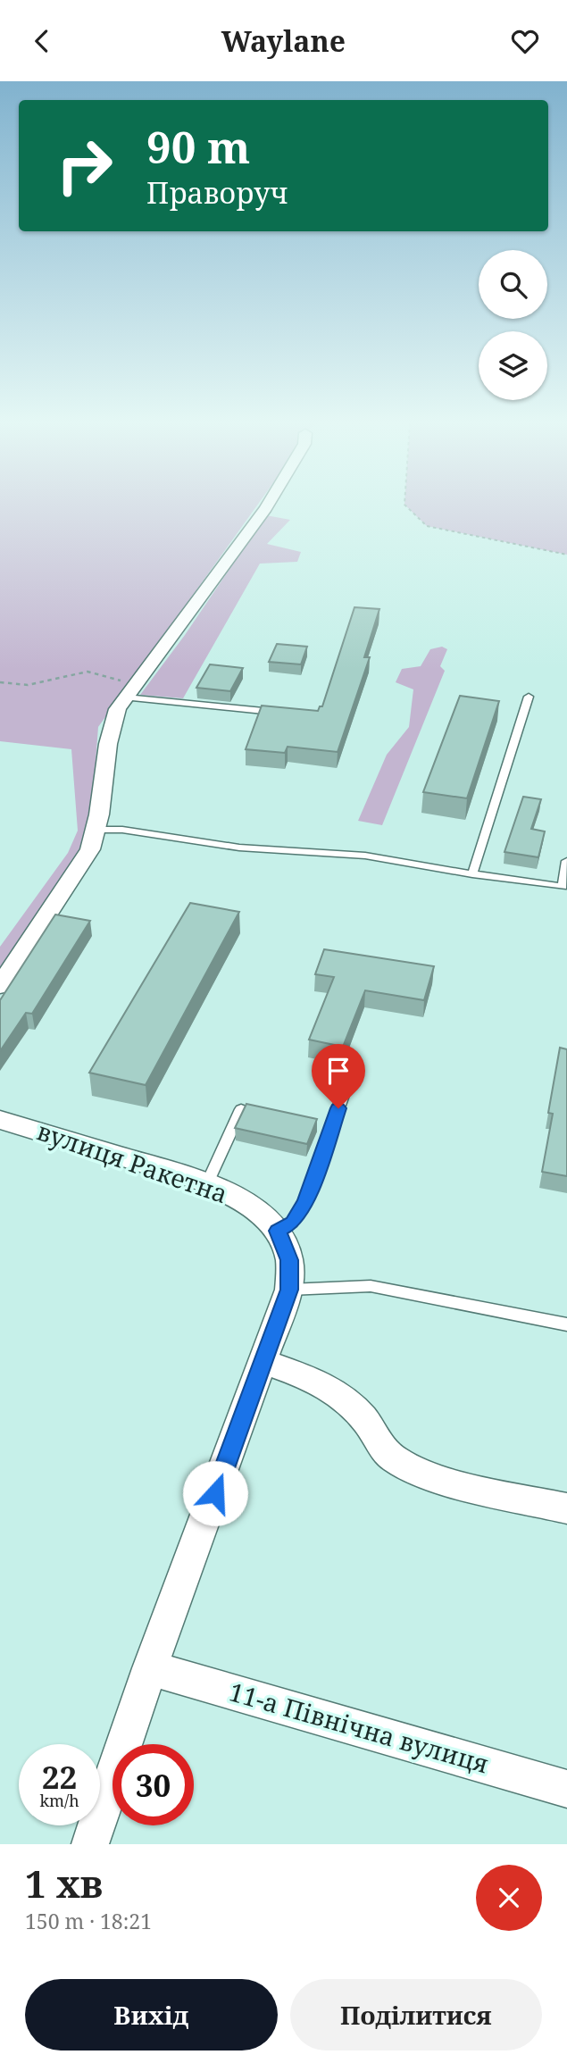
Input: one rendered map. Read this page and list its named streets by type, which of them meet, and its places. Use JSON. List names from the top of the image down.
{
  "streets": {
    "street": ["вулиця Ракетна", "11-а Північна вулиця"]
  },
  "crossings": [
    ["вулиця Ракетна", "11-а Північна вулиця"]
  ],
  "page": {
    "header": "Waylane",
    "turn": ["90 m", "Праворуч"],
    "speed": "22 km/h",
    "limit": "30",
    "heading": ["1 хв", "150 m · 18:21"],
    "buttons": ["Вихід", "Поділитися"]
  }
}
